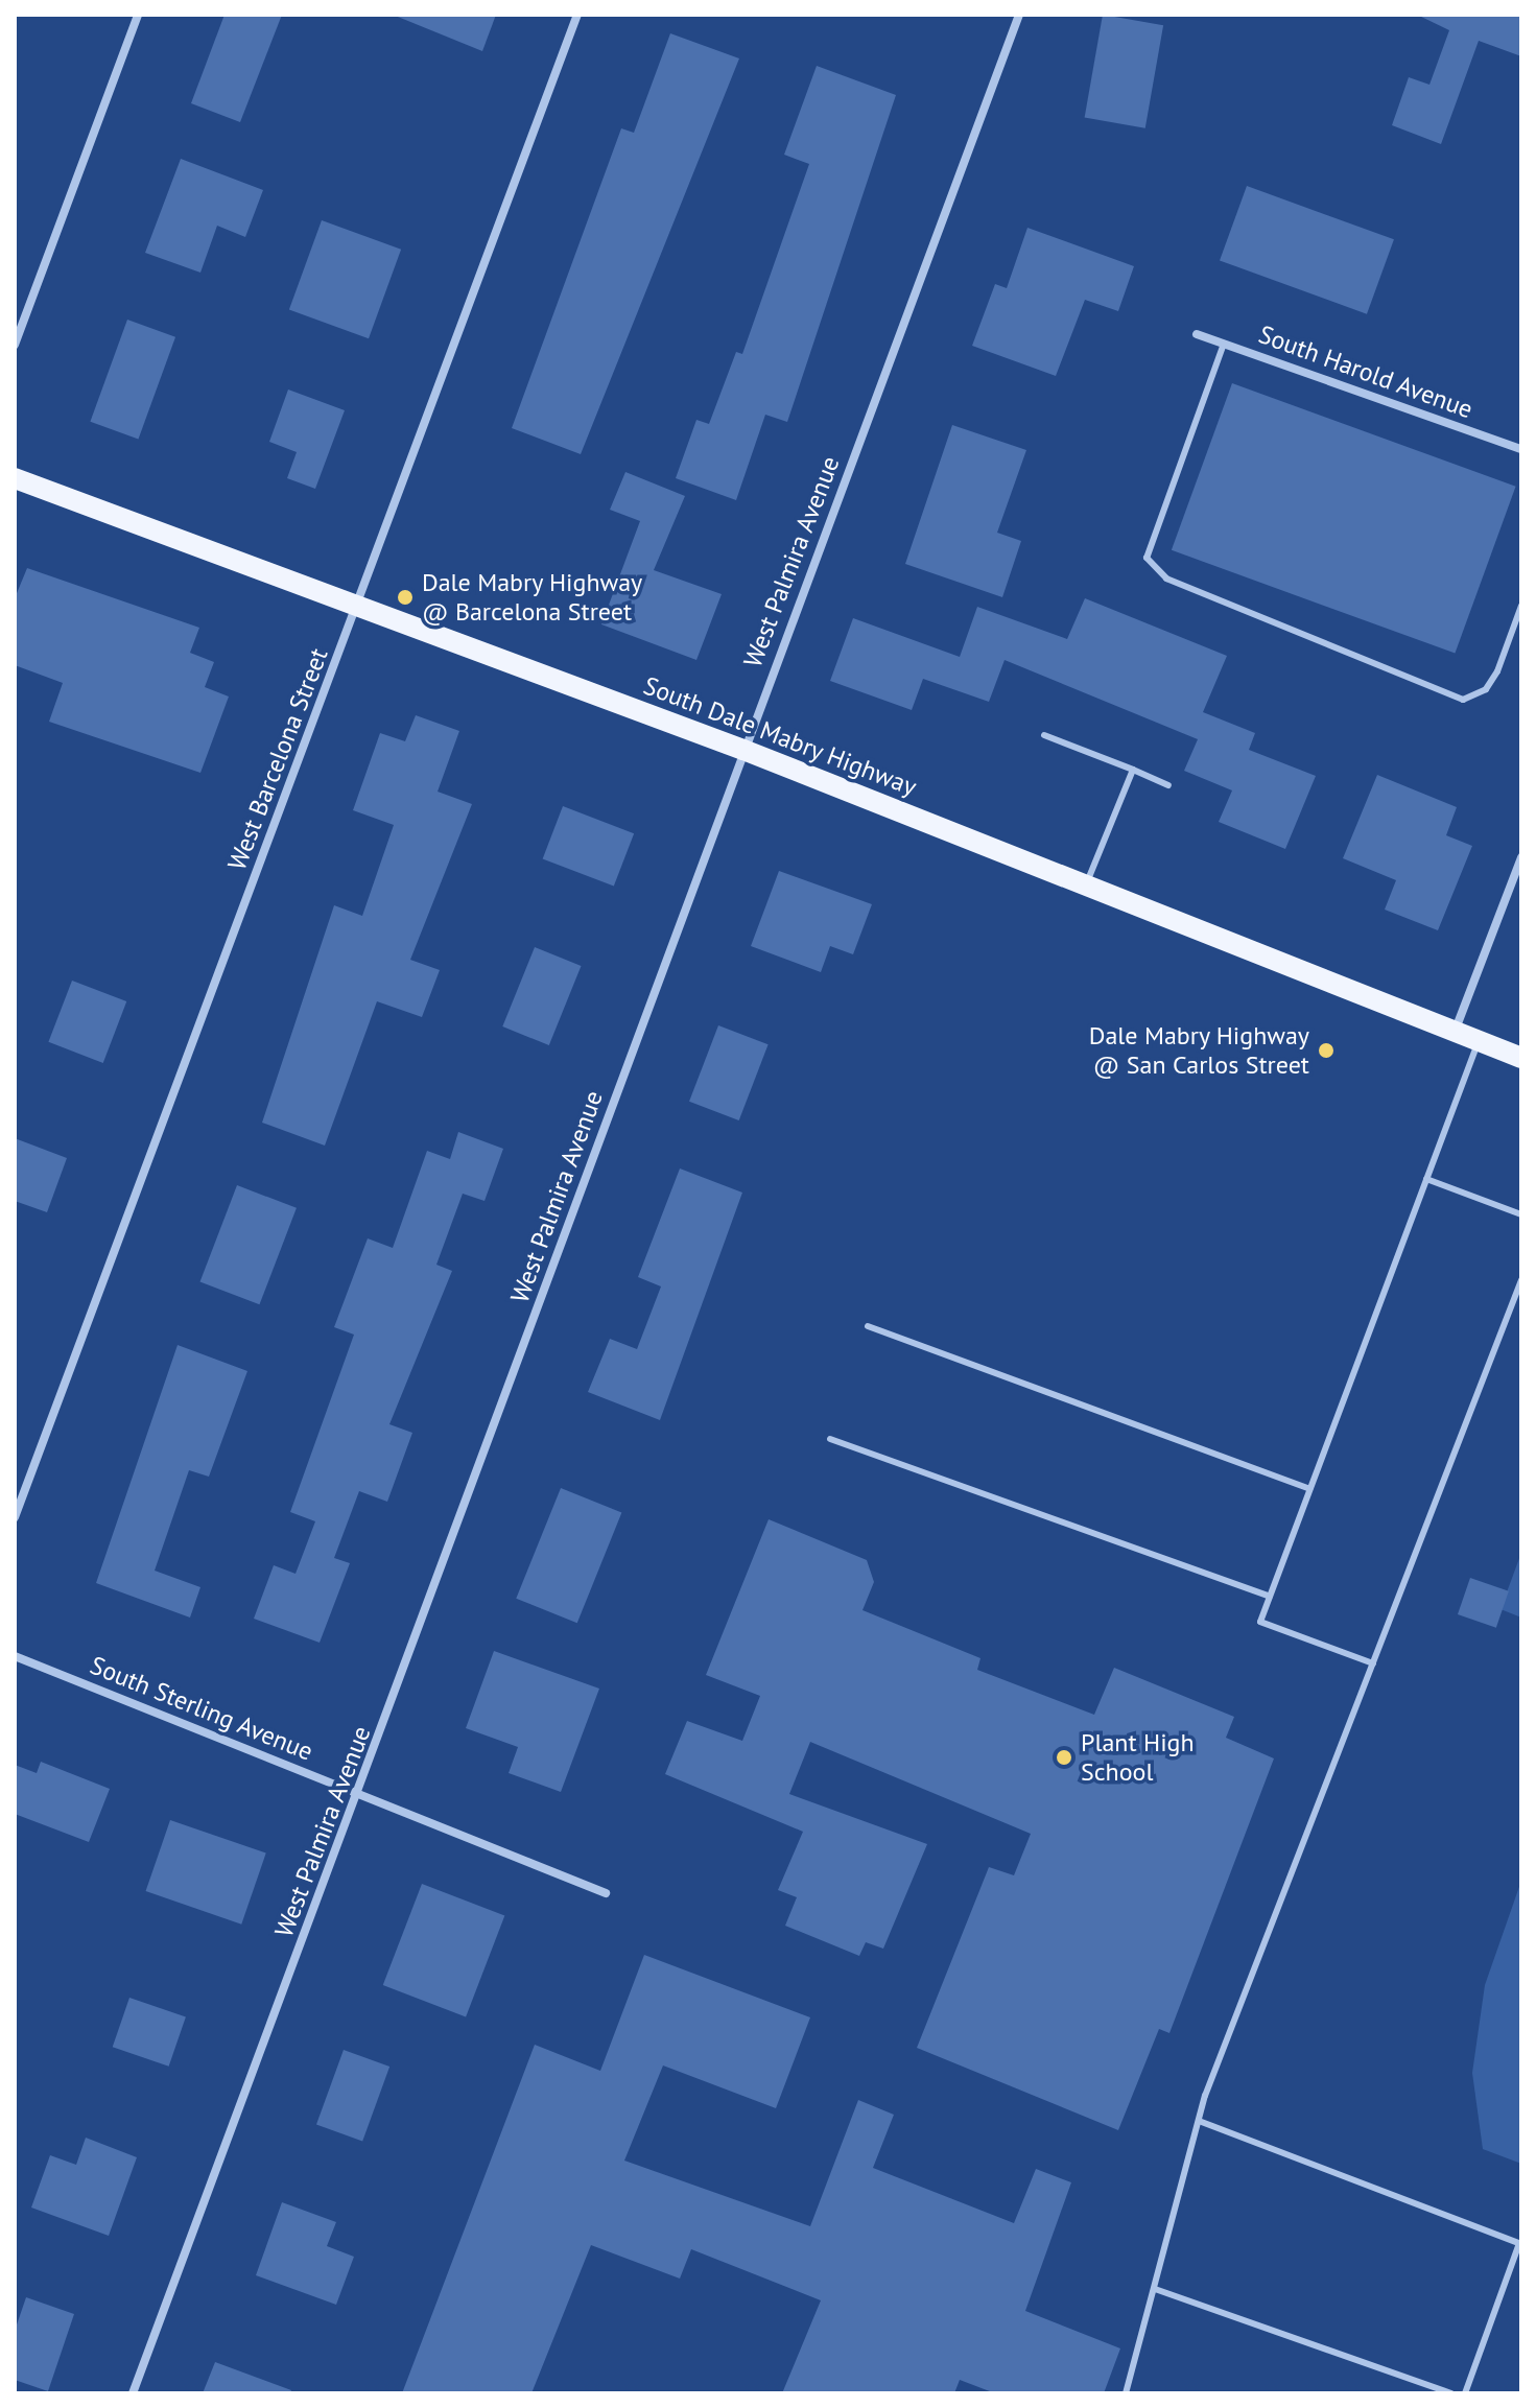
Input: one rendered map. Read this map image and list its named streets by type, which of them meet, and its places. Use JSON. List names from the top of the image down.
{
  "streets": {
    "main road": ["South Dale Mabry Highway"],
    "street": [
      "South Harold Avenue",
      "West Palmira Avenue",
      "West Barcelona Street",
      "South Sterling Avenue"
    ]
  },
  "crossings": [
    ["West Palmira Avenue", "South Dale Mabry Highway"],
    ["West Palmira Avenue", "South Sterling Avenue"],
    ["South Dale Mabry Highway", "West Barcelona Street"]
  ],
  "places": ["Dale Mabry Highway @ Barcelona Street", "Dale Mabry Highway @ San Carlos Street", "Plant High School"]
}
